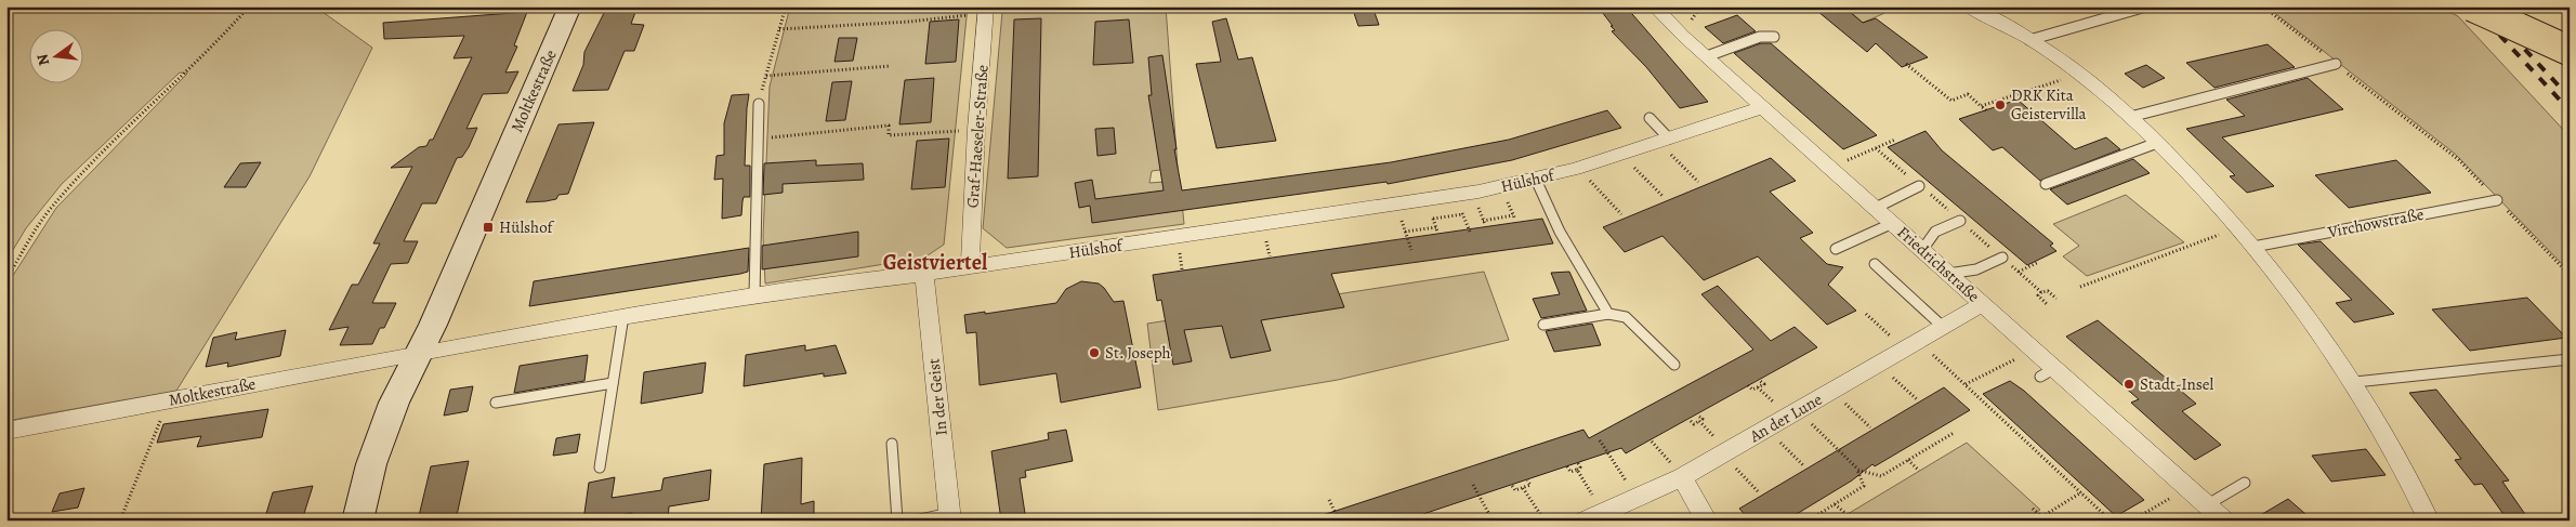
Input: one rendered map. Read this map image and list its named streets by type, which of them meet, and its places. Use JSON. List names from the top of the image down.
{
  "streets": {
    "street": [
      "Moltkestraße",
      "Graf-Haeseler-Straße",
      "Hülshof",
      "Friedrichstraße",
      "In der Geist",
      "An der Lune"
    ],
    "lane": ["Virchowstraße"]
  },
  "crossings": [
    ["Moltkestraße", "Hülshof"],
    ["Graf-Haeseler-Straße", "Hülshof"],
    ["Hülshof", "Friedrichstraße"],
    ["Hülshof", "In der Geist"],
    ["Friedrichstraße", "An der Lune"]
  ],
  "districts": ["Geistviertel"],
  "places": {
    "other": ["DRK Kita Geistervilla", "St. Joseph", "Stadt-Insel"],
    "transit": ["Hülshof"]
  },
  "north": "left"
}
